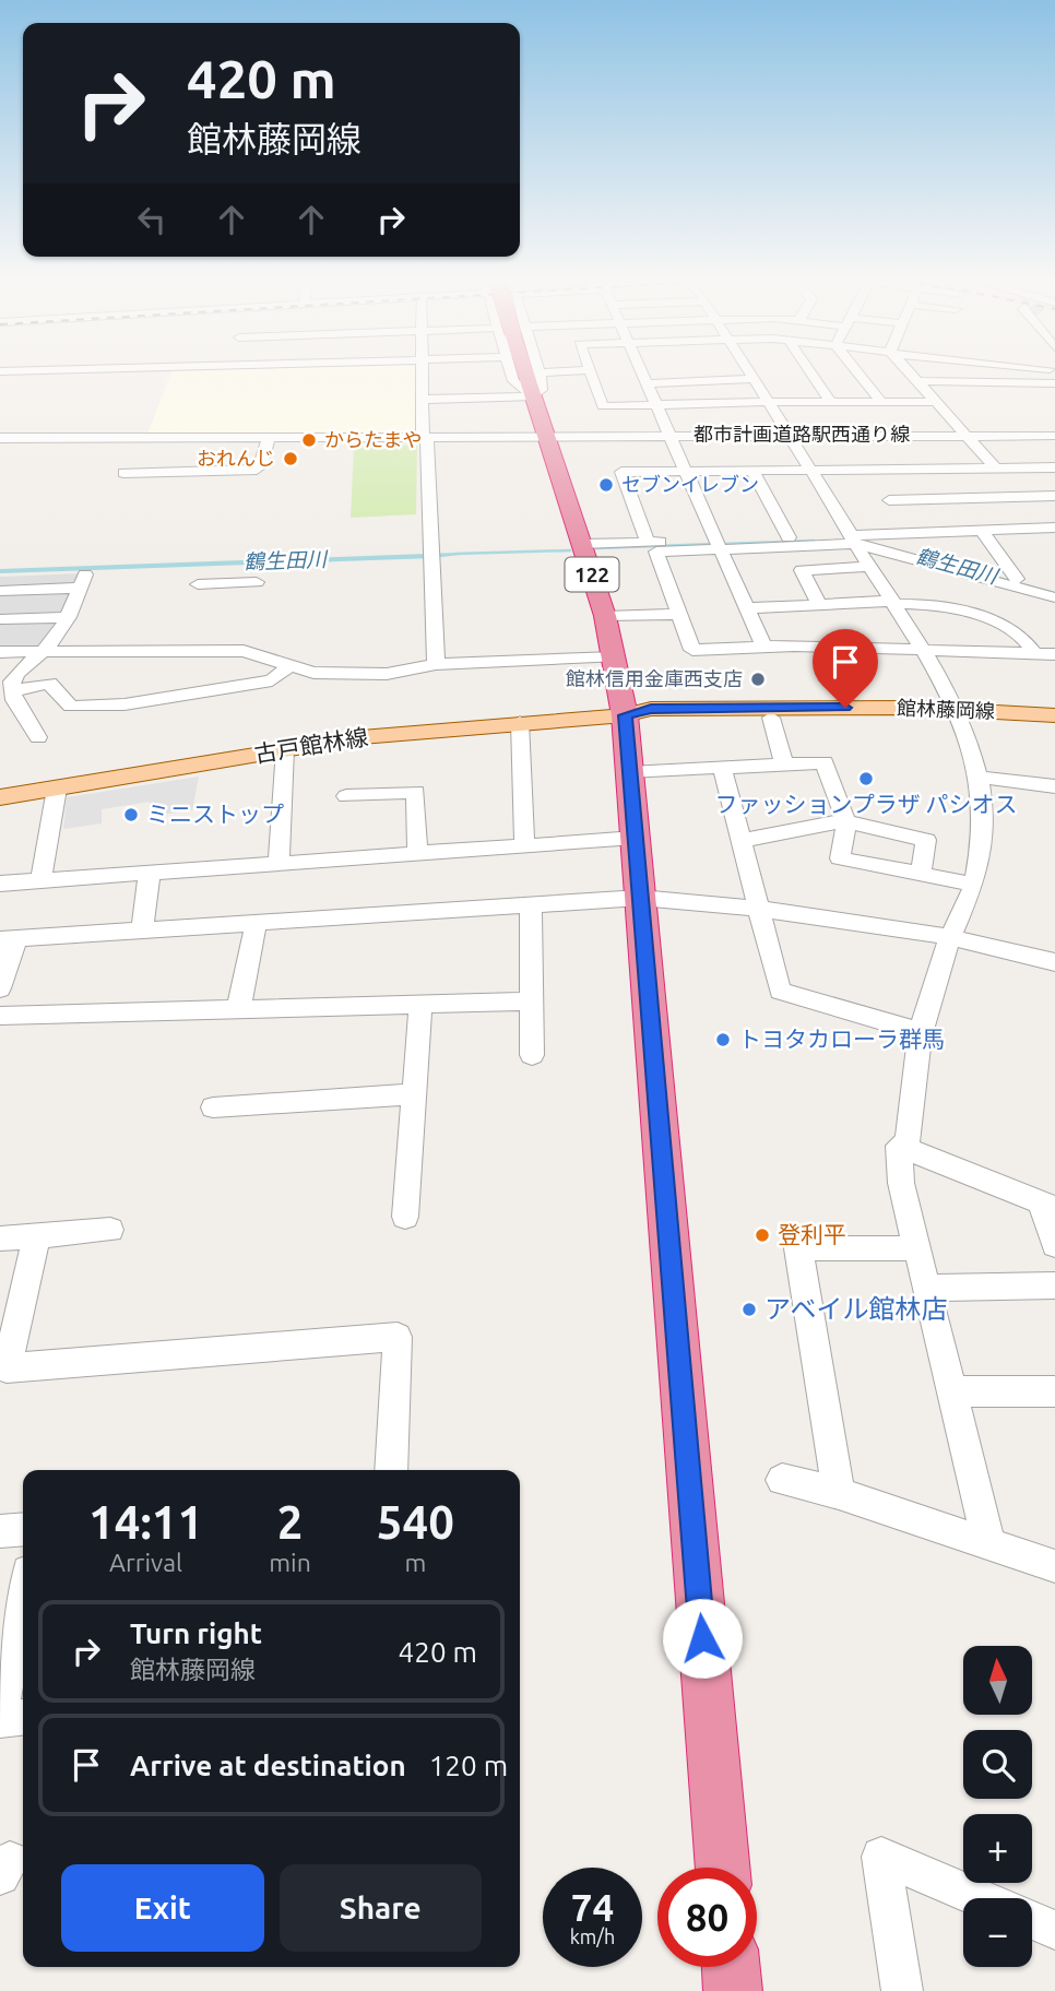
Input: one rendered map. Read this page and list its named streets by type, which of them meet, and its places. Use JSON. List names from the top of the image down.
{
  "streets": {
    "highway": ["122"],
    "main road": ["館林藤岡線", "古戸館林線"],
    "street": ["都市計画道路駅西通り線"]
  },
  "crossings": [
    ["都市計画道路駅西通り線", "122"],
    ["122", "館林藤岡線"],
    ["122", "古戸館林線"],
    ["館林藤岡線", "古戸館林線"]
  ],
  "water": ["鶴生田川"],
  "places": [
    "からたまや",
    "おれんじ",
    "セブンイレブン",
    "館林信用金庫西支店",
    "ファッションプラザ パシオス",
    "ミニストップ",
    "トヨタカローラ群馬",
    "登利平",
    "アベイル館林店"
  ],
  "north": "top",
  "page": {
    "turn": ["420 m", "館林藤岡線"],
    "eta": [
      "14:11",
      "Arrival",
      "2",
      "min",
      "540",
      "m"
    ],
    "list": [
      {
        "name": "Turn right",
        "note": "館林藤岡線",
        "value": "420 m"
      },
      {
        "name": "Arrive at destination",
        "value": "120 m"
      }
    ],
    "map_buttons": ["+", "−"],
    "buttons": ["Exit", "Share"],
    "speed": "74 km/h",
    "limit": "80"
  }
}
